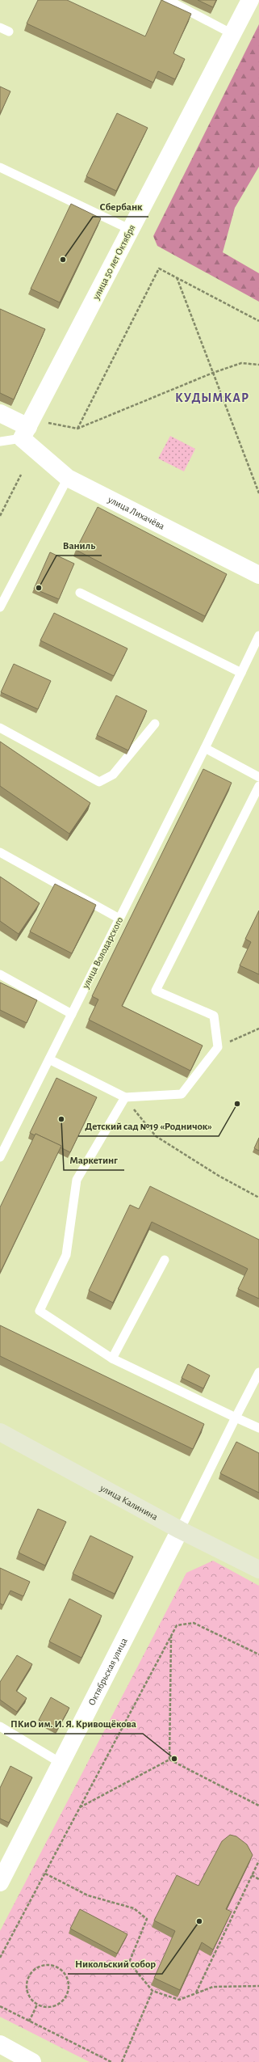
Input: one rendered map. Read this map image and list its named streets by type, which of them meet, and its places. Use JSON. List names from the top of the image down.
{
  "streets": {
    "main road": ["улица Калинина"],
    "street": ["улица 50 лет Октября", "улица Лихачёва", "Октябрьская улица"],
    "lane": ["улица Володарского"]
  },
  "crossings": [
    ["улица 50 лет Октября", "улица Лихачёва"],
    ["улица Калинина", "Октябрьская улица"]
  ],
  "districts": ["КУДЫМКАР"],
  "places": [
    "Сбербанк",
    "Ваниль",
    "Детский сад №19 «Родничок»",
    "Маркетинг",
    "ПКиО им. И. Я. Кривощёкова",
    "Никольский собор"
  ]
}
